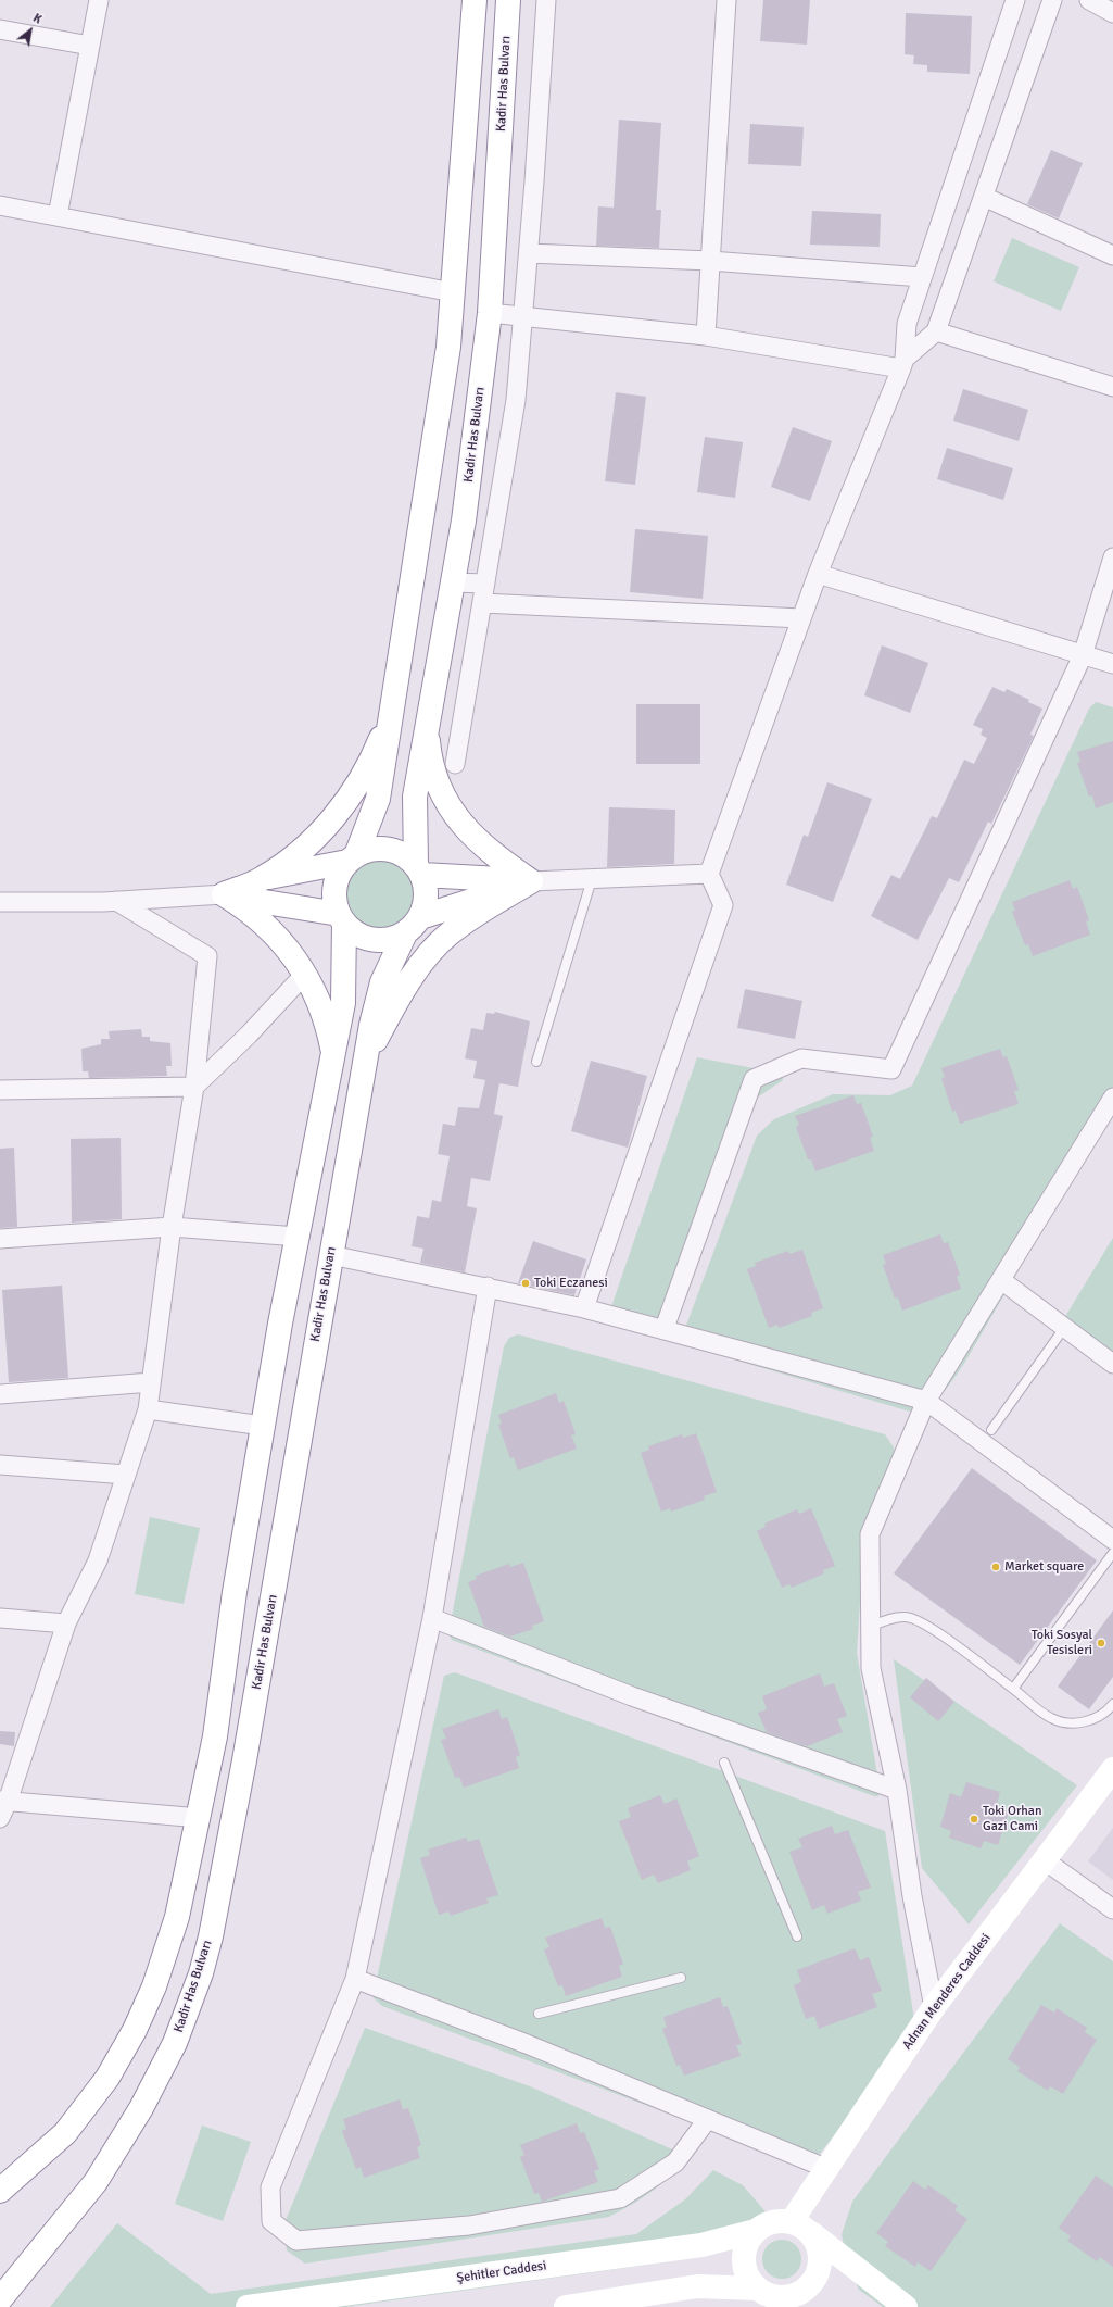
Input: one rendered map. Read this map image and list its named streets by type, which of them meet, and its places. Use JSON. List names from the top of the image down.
{
  "streets": {
    "main road": ["Kadir Has Bulvarı", "Adnan Menderes Caddesi", "Şehitler Caddesi"]
  },
  "crossings": [
    ["Adnan Menderes Caddesi", "Şehitler Caddesi"]
  ],
  "places": [
    "Toki Eczanesi",
    "Market square",
    "Toki Sosyal Tesisleri",
    "Toki Orhan Gazi Cami"
  ],
  "north": "top right"
}
